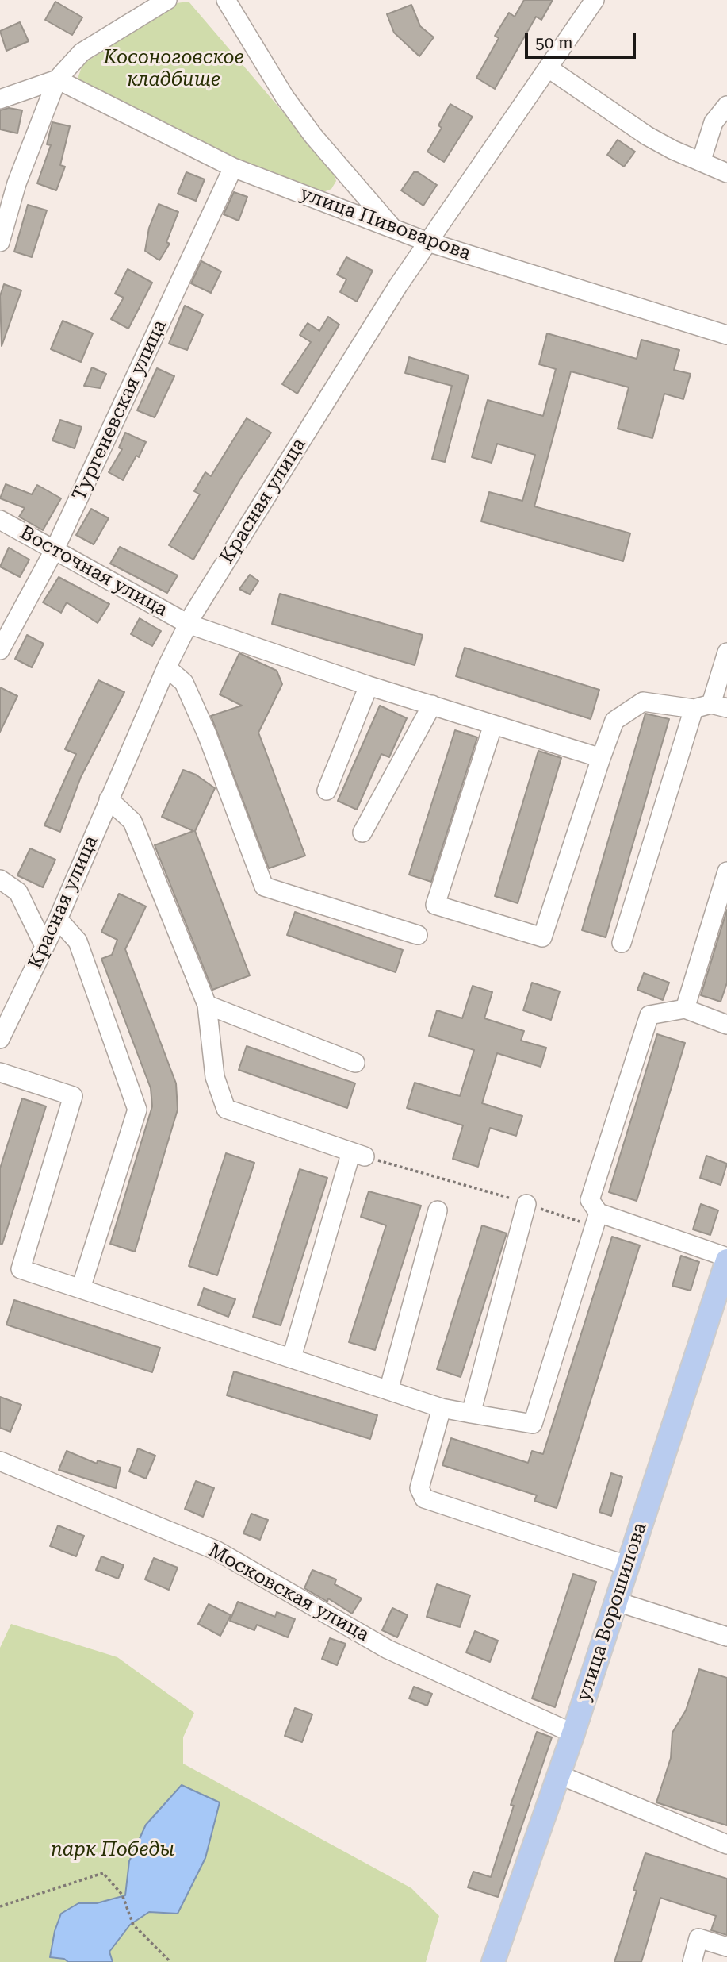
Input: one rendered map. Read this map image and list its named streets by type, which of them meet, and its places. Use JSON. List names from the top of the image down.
{
  "streets": {
    "main road": ["улица Ворошилова"],
    "street": [
      "улица Пивоварова",
      "Тургеневская улица",
      "Красная улица",
      "Восточная улица",
      "Московская улица"
    ]
  },
  "crossings": [
    ["улица Пивоварова", "Тургеневская улица"],
    ["улица Пивоварова", "Красная улица"],
    ["Тургеневская улица", "Восточная улица"],
    ["Красная улица", "Восточная улица"],
    ["Московская улица", "улица Ворошилова"]
  ],
  "parks": ["Косоноговское кладбище", "парк Победы"],
  "scale_bar": "50 m"
}
